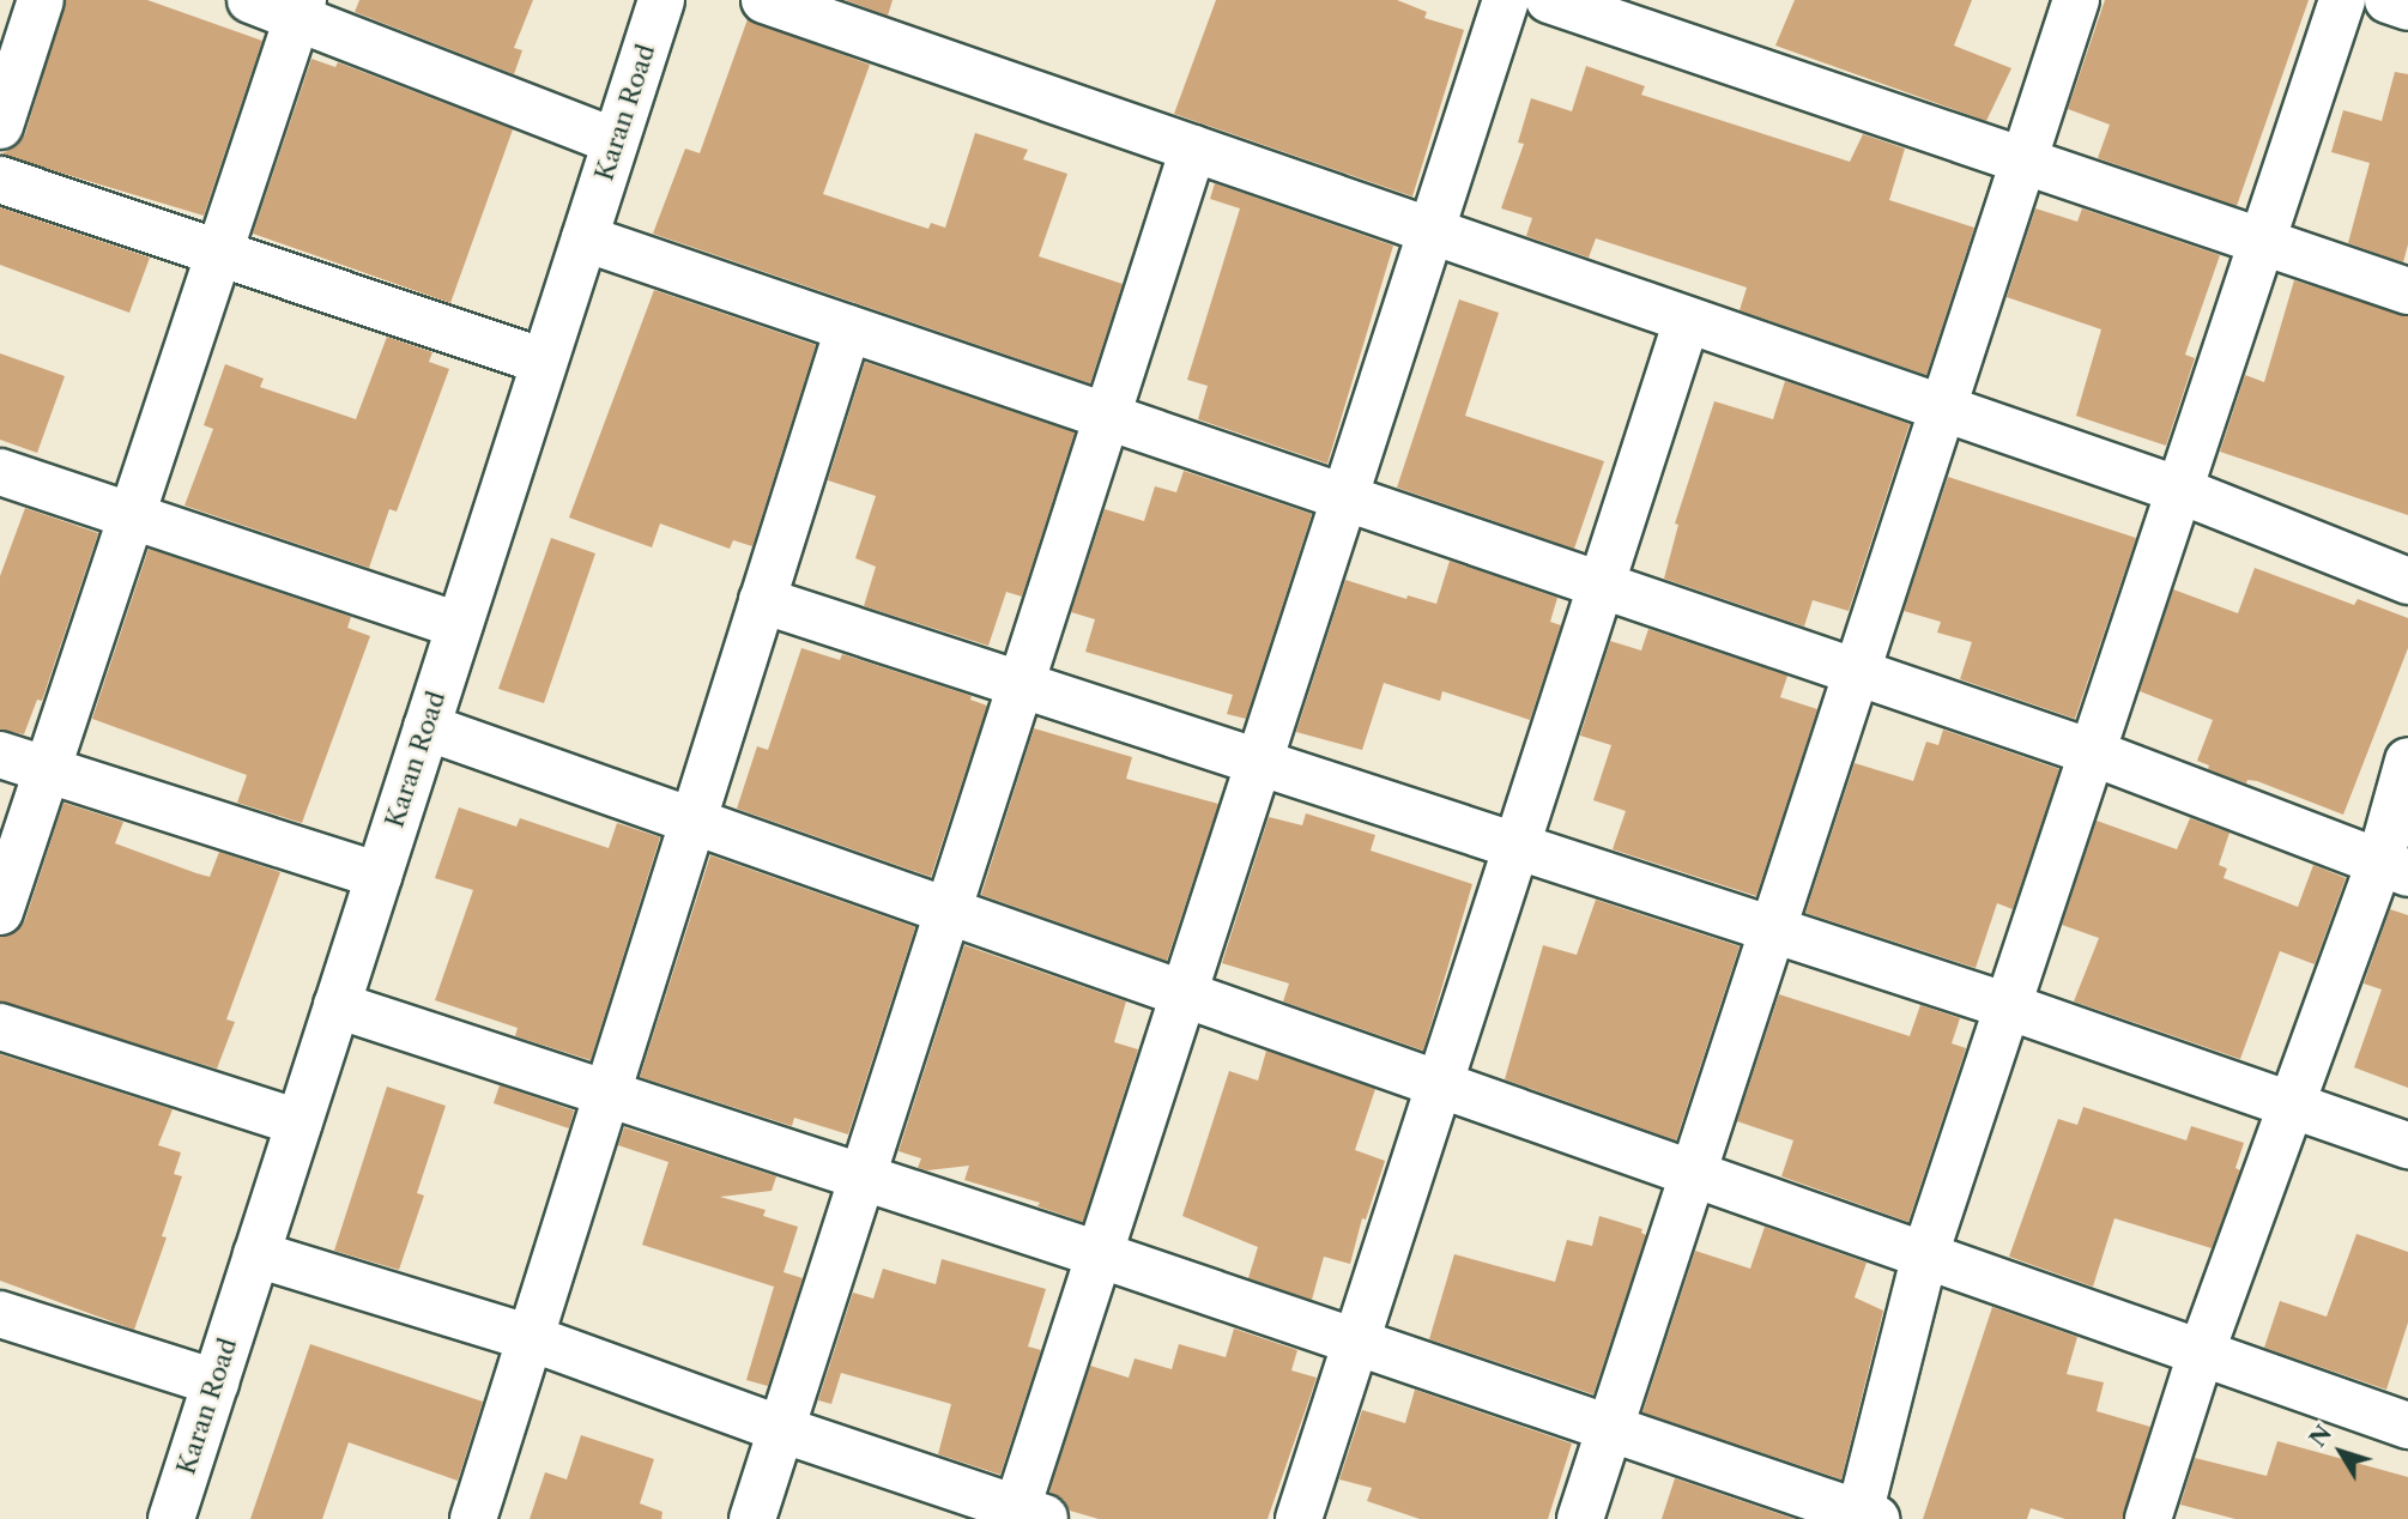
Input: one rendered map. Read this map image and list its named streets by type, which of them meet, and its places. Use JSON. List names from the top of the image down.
{
  "streets": {
    "street": ["Karan Road"]
  },
  "north": "top left"
}
